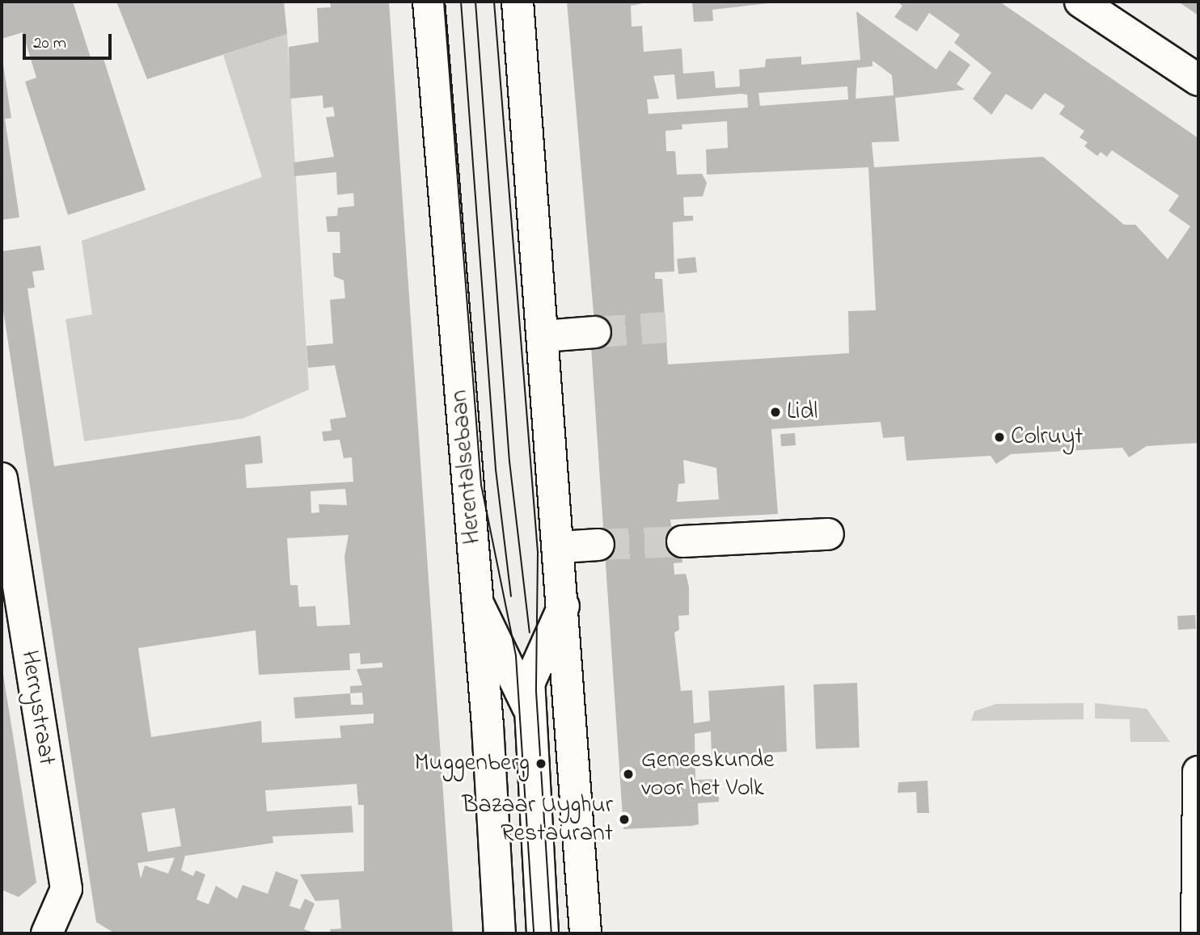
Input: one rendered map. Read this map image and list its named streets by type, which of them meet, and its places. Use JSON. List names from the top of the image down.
{
  "streets": {
    "main road": ["Herentalsebaan", "Herrystraat"]
  },
  "places": [
    "Lidl",
    "Colruyt",
    "Muggenberg",
    "Geneeskunde voor het Volk",
    "Bazaar Uyghur Restaurant"
  ],
  "scale_bar": "20 m"
}
